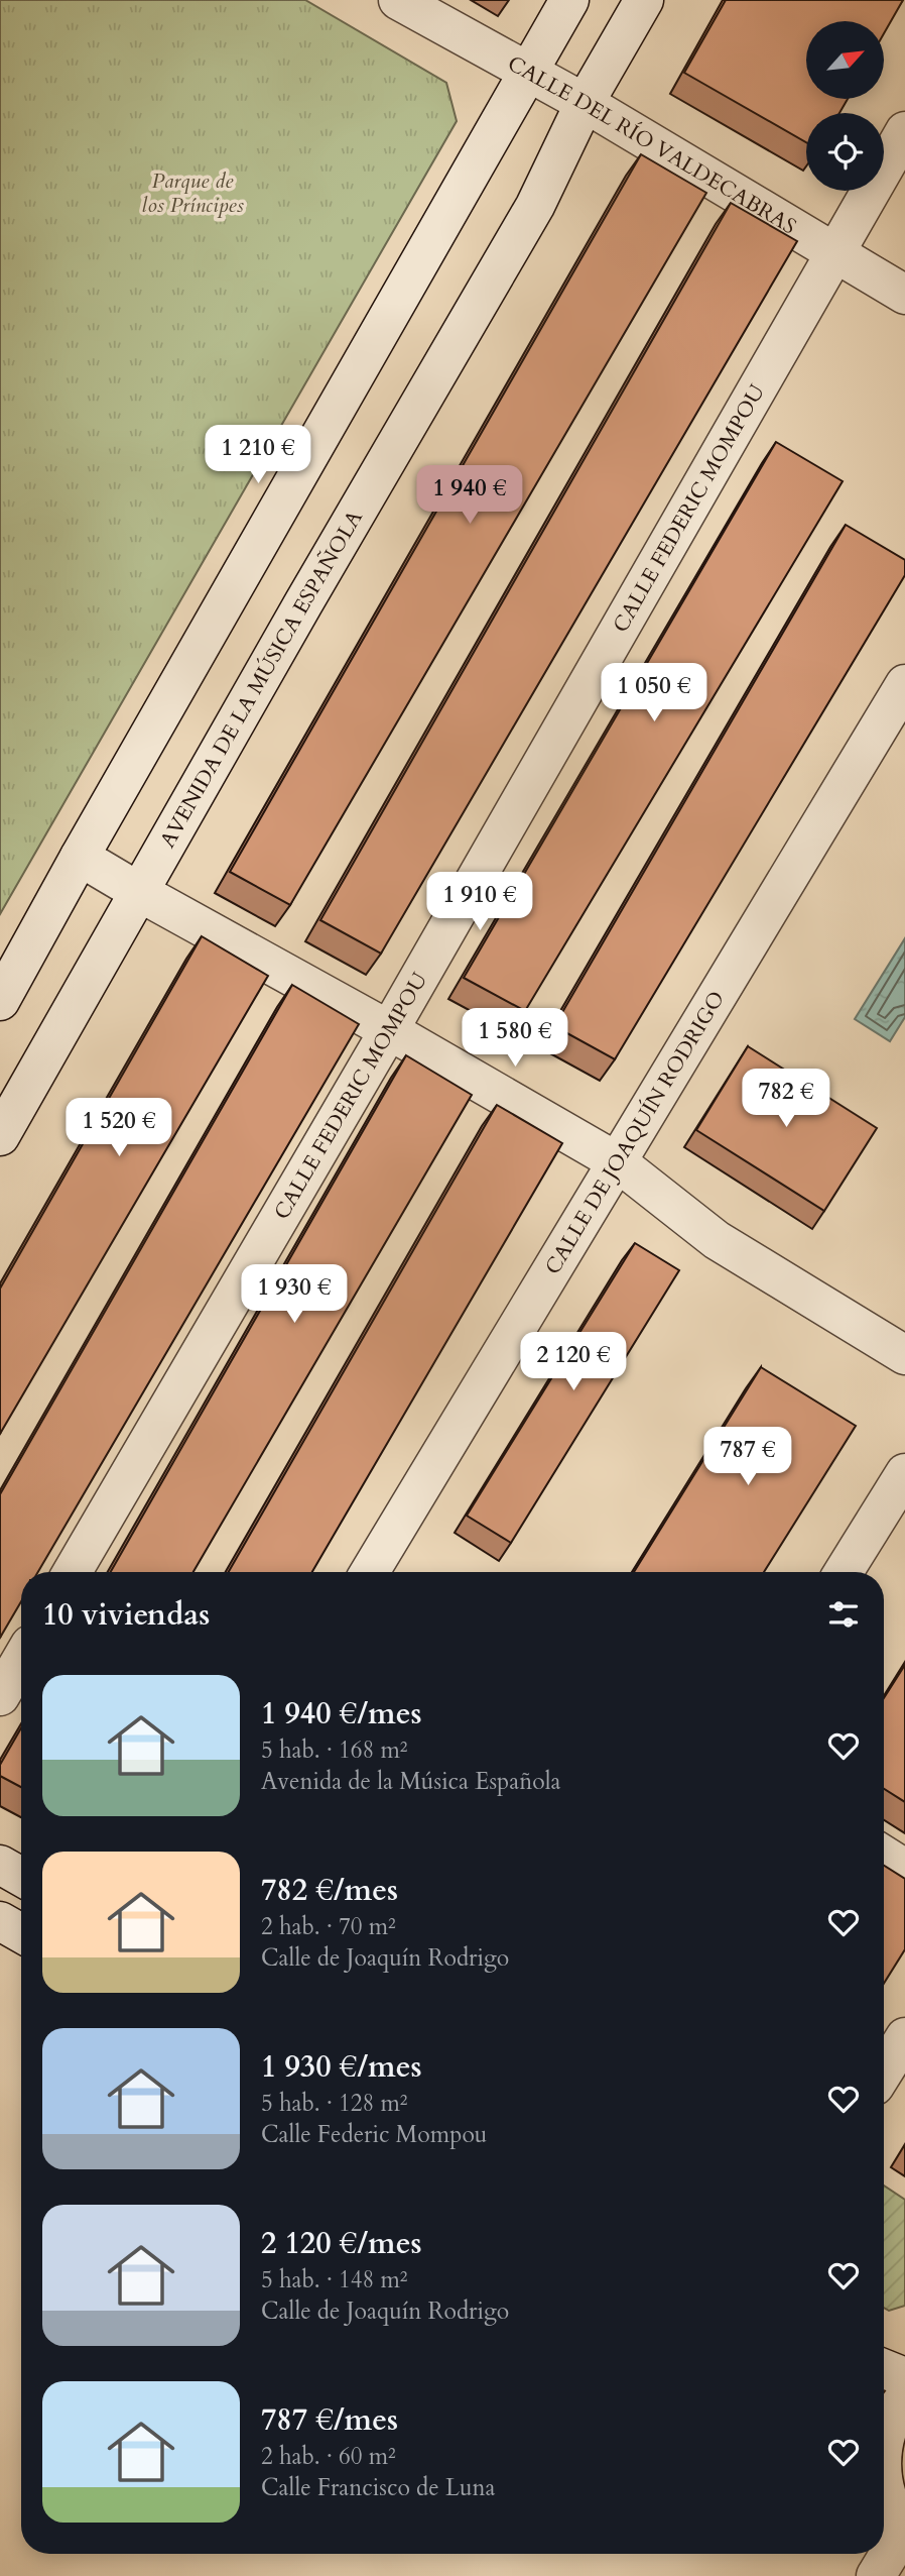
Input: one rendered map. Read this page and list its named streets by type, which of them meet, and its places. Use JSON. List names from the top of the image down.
{
  "streets": {
    "street": [
      "CALLE DEL RÍO VALDECABRAS",
      "CALLE FEDERIC MOMPOU",
      "AVENIDA DE LA MÚSICA ESPAÑOLA",
      "CALLE DE JOAQUÍN RODRIGO"
    ]
  },
  "crossings": [
    ["CALLE DEL RÍO VALDECABRAS", "CALLE FEDERIC MOMPOU"],
    ["CALLE DEL RÍO VALDECABRAS", "AVENIDA DE LA MÚSICA ESPAÑOLA"]
  ],
  "parks": ["Parque de los Príncipes"],
  "north": "top right",
  "page": {
    "price": [
      "1 210 €",
      "1 940 €",
      "1 050 €",
      "1 910 €",
      "1 580 €",
      "782 €",
      "1 520 €",
      "1 930 €",
      "2 120 €",
      "787 €"
    ],
    "heading": "10 viviendas",
    "list": [
      {
        "name": "1 940 €/mes",
        "note": "5 hab. · 168 m² · Avenida de la Música Española"
      },
      {
        "name": "782 €/mes",
        "note": "2 hab. · 70 m² · Calle de Joaquín Rodrigo"
      },
      {
        "name": "1 930 €/mes",
        "note": "5 hab. · 128 m² · Calle Federic Mompou"
      },
      {
        "name": "2 120 €/mes",
        "note": "5 hab. · 148 m² · Calle de Joaquín Rodrigo"
      },
      {
        "name": "787 €/mes",
        "note": "2 hab. · 60 m² · Calle Francisco de Luna"
      }
    ]
  }
}
